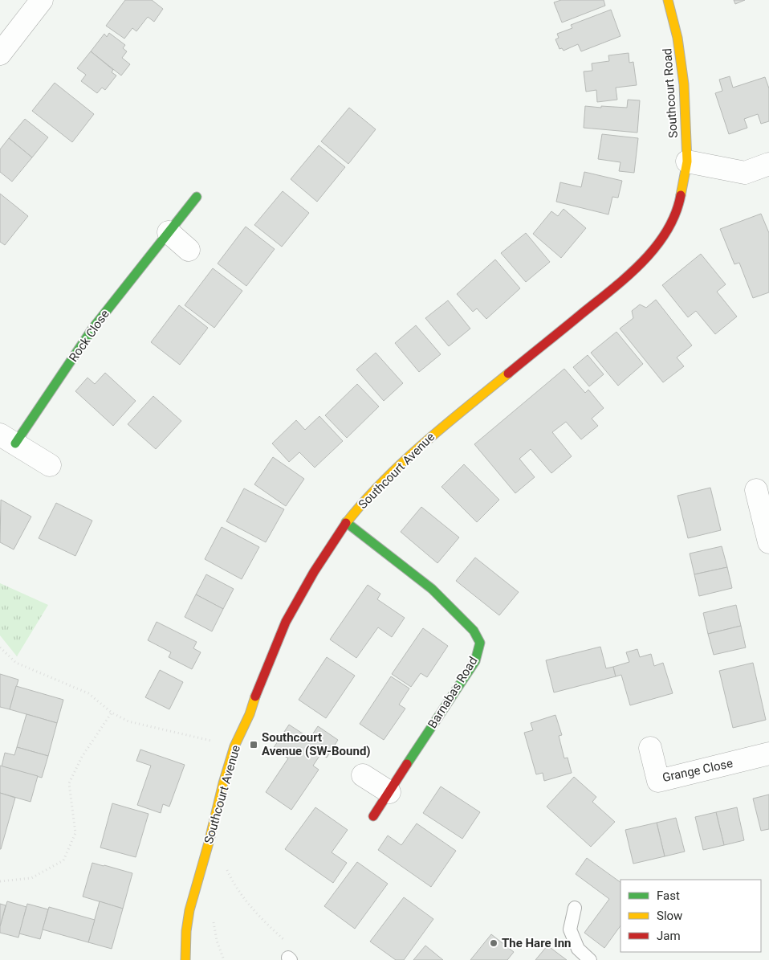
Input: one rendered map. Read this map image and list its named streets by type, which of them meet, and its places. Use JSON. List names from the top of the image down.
{
  "streets": {
    "street": [
      "Southcourt Road",
      "Rock Close",
      "Southcourt Avenue",
      "Barnabas Road",
      "Grange Close"
    ]
  },
  "crossings": [
    ["Southcourt Road", "Southcourt Avenue"],
    ["Southcourt Avenue", "Barnabas Road"]
  ],
  "places": {
    "transit": ["Southcourt Avenue (SW-Bound)"],
    "other": ["The Hare Inn"]
  },
  "legend": ["Fast", "Slow", "Jam"]
}
